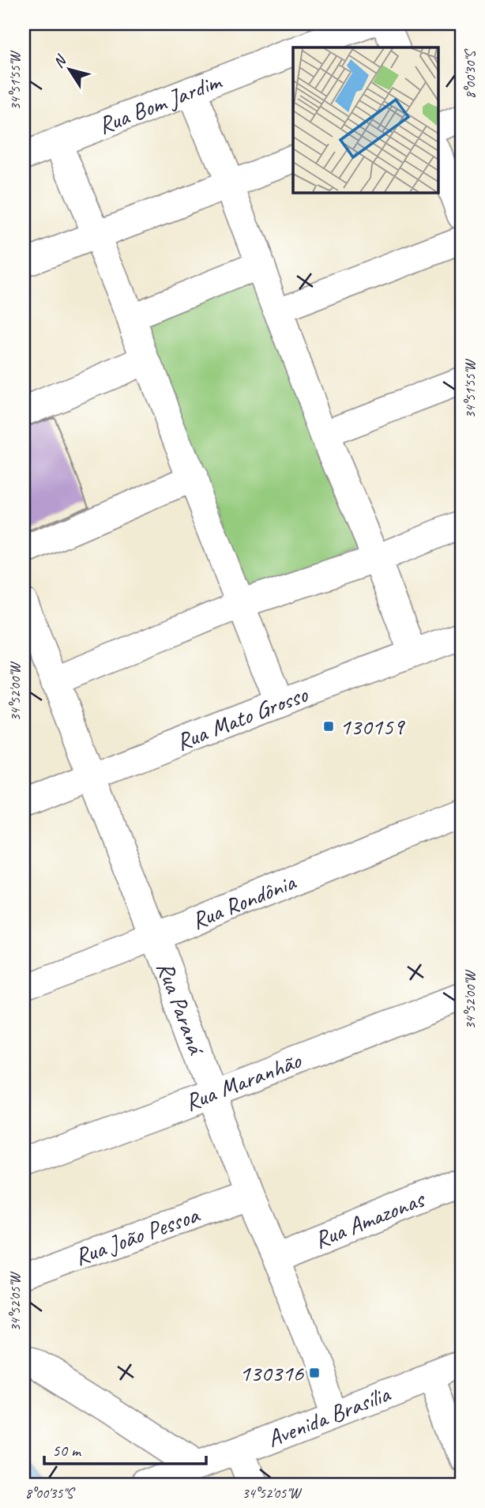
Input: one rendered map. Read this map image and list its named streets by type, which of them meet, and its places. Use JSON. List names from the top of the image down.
{
  "streets": {
    "street": [
      "Rua Bom Jardim",
      "Rua Mato Grosso",
      "Rua Rondônia",
      "Rua Paraná",
      "Rua Maranhão",
      "Rua Amazonas",
      "Rua João Pessoa",
      "Avenida Brasília"
    ]
  },
  "crossings": [
    ["Rua Mato Grosso", "Rua Paraná"],
    ["Rua Rondônia", "Rua Paraná"],
    ["Rua Paraná", "Rua Maranhão"],
    ["Rua Paraná", "Rua Amazonas"],
    ["Rua Paraná", "Rua João Pessoa"],
    ["Rua Paraná", "Avenida Brasília"]
  ],
  "places": {
    "transit": ["130159", "130316"]
  },
  "scale_bar": "50 m",
  "north": "top left",
  "coordinates": [
    "8°00'30\"S",
    "34°51'55\"W",
    "34°52'00\"W",
    "34°52'05\"W",
    "8°00'35\"S"
  ]
}
